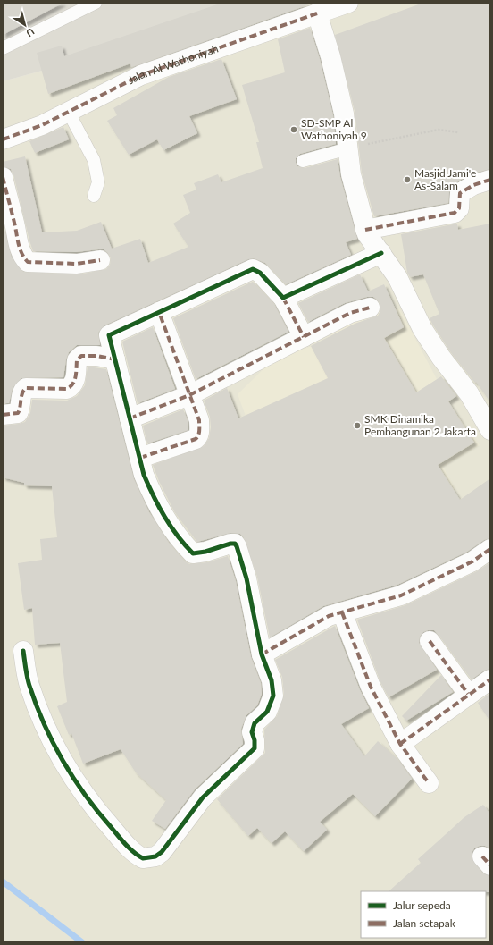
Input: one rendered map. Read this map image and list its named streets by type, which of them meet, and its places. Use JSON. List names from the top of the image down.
{
  "streets": {
    "street": ["Jalan Al Wathoniyah"]
  },
  "places": ["SD-SMP Al Wathoniyah 9", "Masjid Jami'e As-Salam", "SMK Dinamika Pembangunan 2 Jakarta"],
  "legend": ["Jalur sepeda", "Jalan setapak"],
  "north": "bottom right"
}
